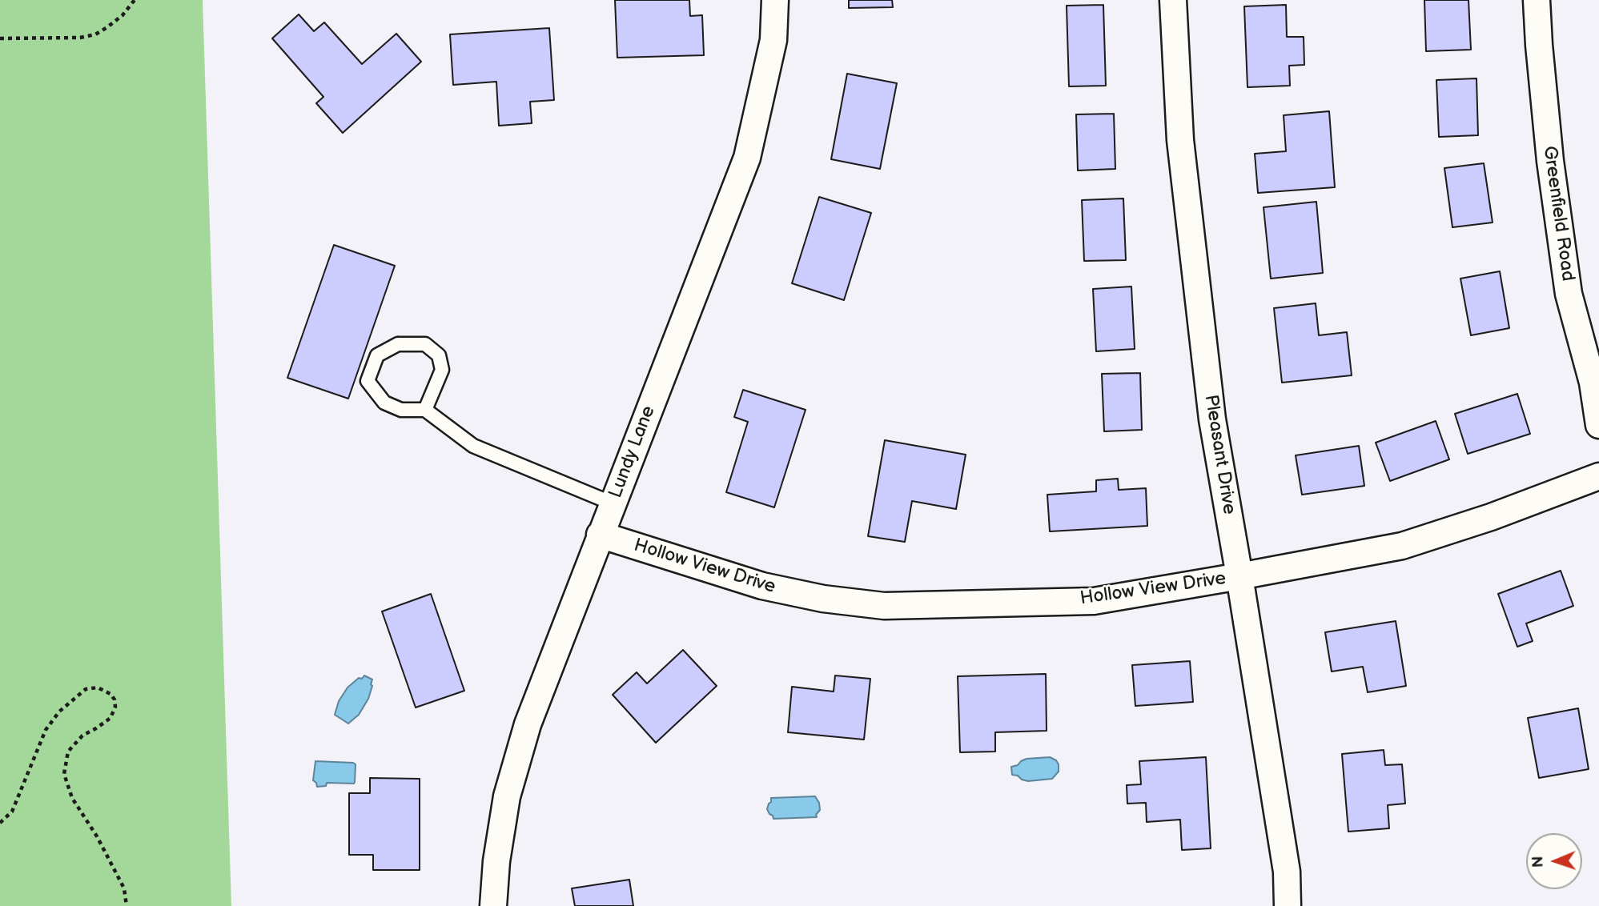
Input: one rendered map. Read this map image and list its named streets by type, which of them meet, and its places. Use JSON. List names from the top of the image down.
{
  "streets": {
    "street": [
      "Greenfield Road",
      "Lundy Lane",
      "Pleasant Drive",
      "Hollow View Drive"
    ]
  },
  "crossings": [
    ["Lundy Lane", "Hollow View Drive"],
    ["Pleasant Drive", "Hollow View Drive"]
  ],
  "north": "left"
}
